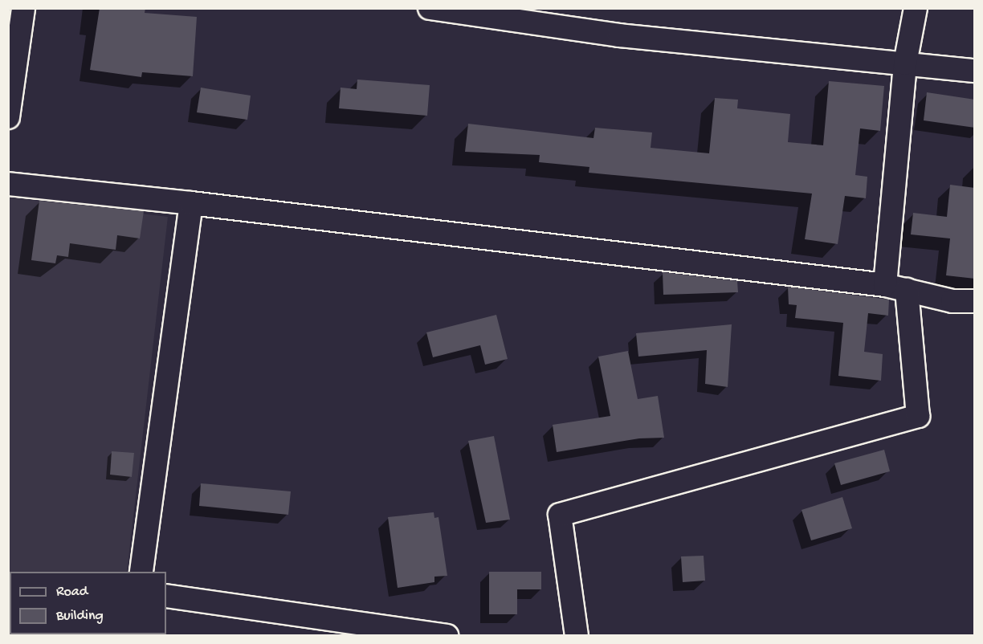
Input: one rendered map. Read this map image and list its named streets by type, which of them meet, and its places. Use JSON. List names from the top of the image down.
{
  "legend": ["Road", "Building"]
}
